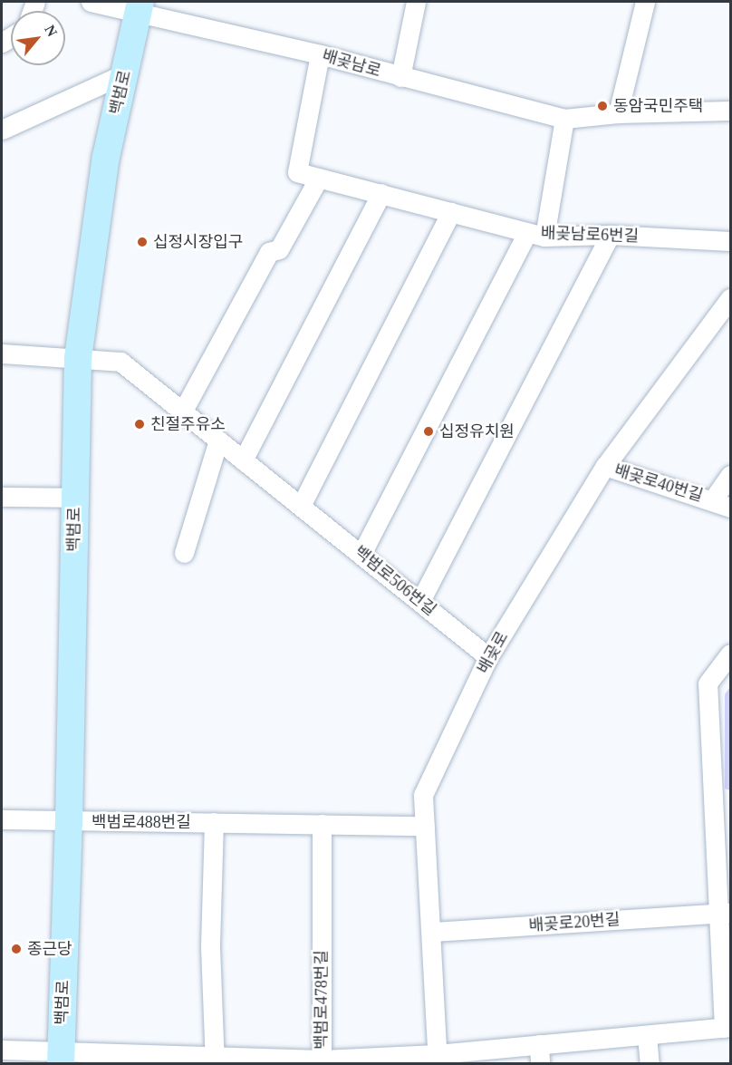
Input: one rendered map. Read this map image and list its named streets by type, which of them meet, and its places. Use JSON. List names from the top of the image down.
{
  "streets": {
    "main road": ["백범로"],
    "street": [
      "배곶남로",
      "배곶남로6번길",
      "배곶로40번길",
      "백범로506번길",
      "배곶로",
      "백범로488번길",
      "배곶로20번길",
      "백범로478번길"
    ]
  },
  "crossings": [
    ["배곶남로", "백범로"],
    ["배곶남로", "배곶남로6번길"],
    ["백범로", "백범로506번길"],
    ["백범로", "백범로488번길"],
    ["백범로", "백범로478번길"],
    ["배곶로40번길", "배곶로"],
    ["백범로506번길", "배곶로"],
    ["배곶로", "백범로488번길"],
    ["배곶로", "배곶로20번길"],
    ["배곶로", "백범로478번길"],
    ["백범로488번길", "백범로478번길"]
  ],
  "places": [
    "동암국민주택",
    "십정시장입구",
    "친절주유소",
    "십정유치원",
    "종근당"
  ],
  "north": "top right"
}
